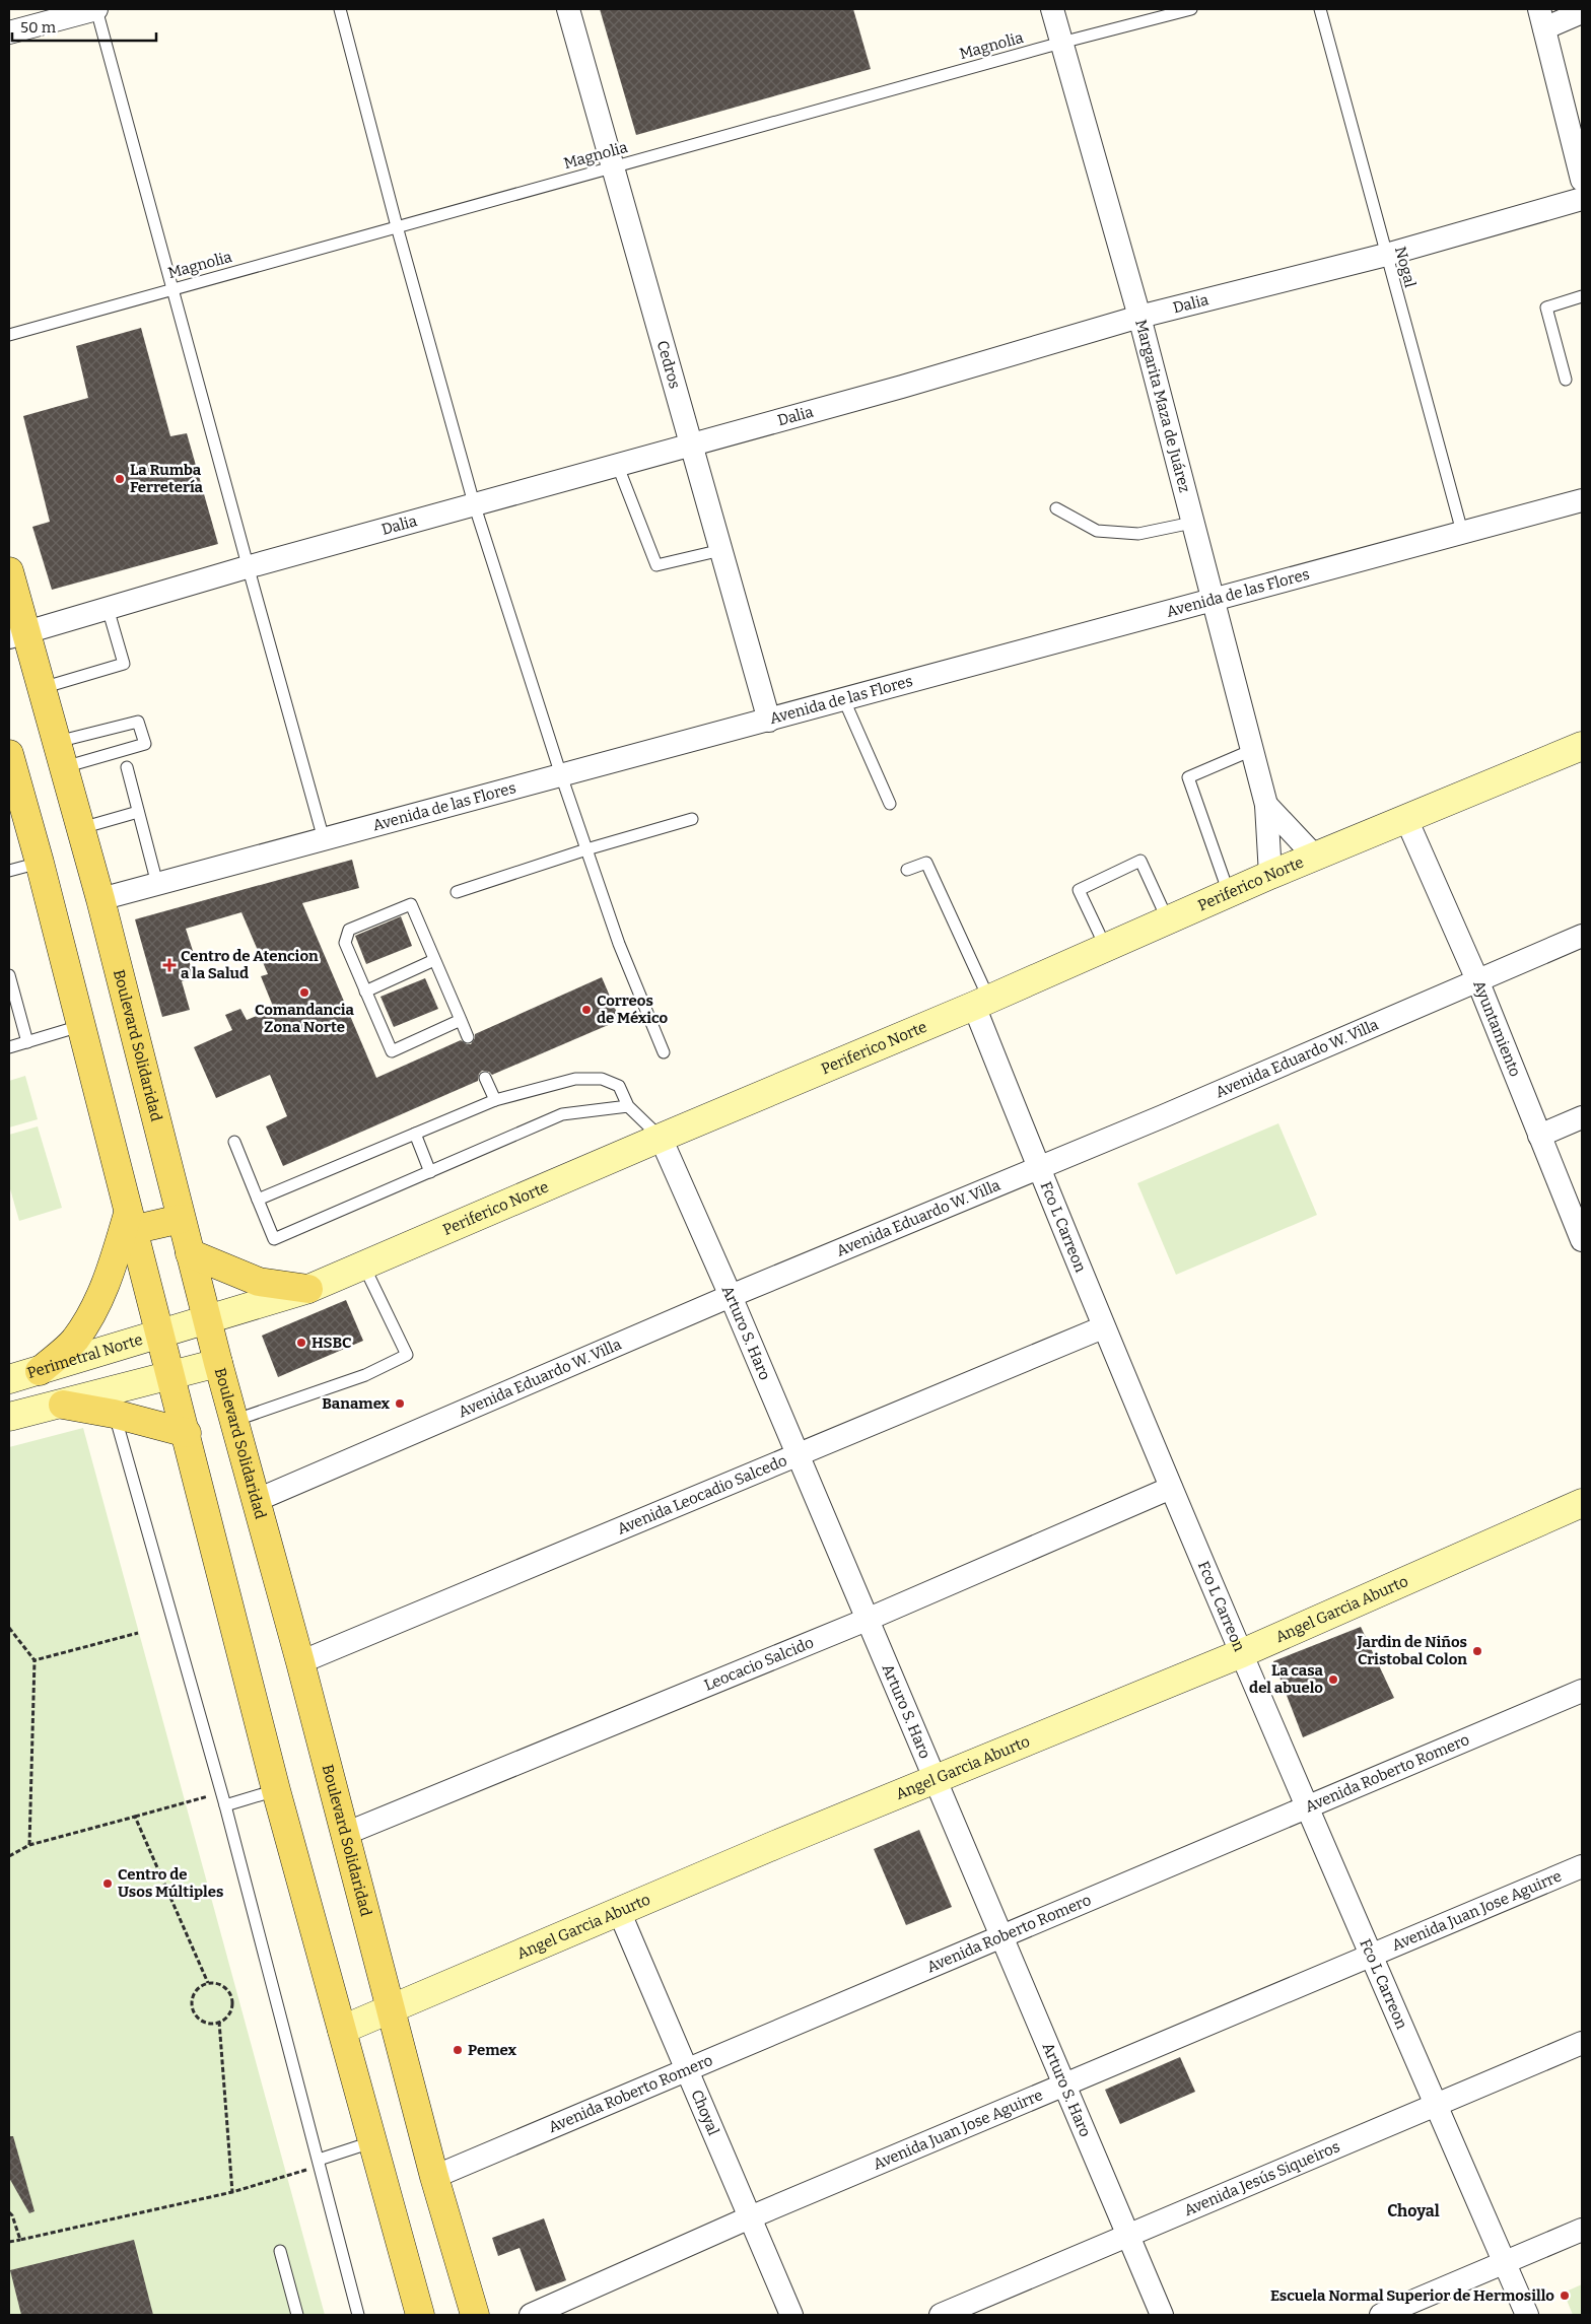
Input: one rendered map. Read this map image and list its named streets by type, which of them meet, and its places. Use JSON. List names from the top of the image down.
{
  "streets": {
    "main road": ["Boulevard Solidaridad"],
    "street": [
      "Dalia",
      "Cedros",
      "Margarita Maza de Juárez",
      "Avenida de las Flores",
      "Periferico Norte",
      "Ayuntamiento",
      "Avenida Eduardo W. Villa",
      "Fco L Carreon",
      "Arturo S. Haro",
      "Perimetral Norte",
      "Avenida Leocadio Salcedo",
      "Angel Garcia Aburto",
      "Leocacio Salcido",
      "Avenida Roberto Romero",
      "Avenida Juan Jose Aguirre",
      "Choyal",
      "Avenida Jesús Siqueiros"
    ],
    "lane": ["Magnolia", "Nogal"]
  },
  "crossings": [
    ["Magnolia", "Cedros"],
    ["Magnolia", "Margarita Maza de Juárez"],
    ["Nogal", "Dalia"],
    ["Nogal", "Avenida de las Flores"],
    ["Dalia", "Cedros"],
    ["Dalia", "Margarita Maza de Juárez"],
    ["Dalia", "Boulevard Solidaridad"],
    ["Cedros", "Avenida de las Flores"],
    ["Margarita Maza de Juárez", "Avenida de las Flores"],
    ["Margarita Maza de Juárez", "Periferico Norte"],
    ["Avenida de las Flores", "Boulevard Solidaridad"],
    ["Periferico Norte", "Ayuntamiento"],
    ["Periferico Norte", "Boulevard Solidaridad"],
    ["Periferico Norte", "Fco L Carreon"],
    ["Periferico Norte", "Arturo S. Haro"],
    ["Periferico Norte", "Perimetral Norte"],
    ["Ayuntamiento", "Avenida Eduardo W. Villa"],
    ["Boulevard Solidaridad", "Avenida Eduardo W. Villa"],
    ["Boulevard Solidaridad", "Avenida Leocadio Salcedo"],
    ["Boulevard Solidaridad", "Angel Garcia Aburto"],
    ["Boulevard Solidaridad", "Leocacio Salcido"],
    ["Boulevard Solidaridad", "Avenida Roberto Romero"],
    ["Avenida Eduardo W. Villa", "Fco L Carreon"],
    ["Avenida Eduardo W. Villa", "Arturo S. Haro"],
    ["Fco L Carreon", "Avenida Leocadio Salcedo"],
    ["Fco L Carreon", "Angel Garcia Aburto"],
    ["Fco L Carreon", "Leocacio Salcido"],
    ["Fco L Carreon", "Avenida Roberto Romero"],
    ["Fco L Carreon", "Avenida Juan Jose Aguirre"],
    ["Fco L Carreon", "Avenida Jesús Siqueiros"],
    ["Arturo S. Haro", "Avenida Leocadio Salcedo"],
    ["Arturo S. Haro", "Angel Garcia Aburto"],
    ["Arturo S. Haro", "Leocacio Salcido"],
    ["Arturo S. Haro", "Avenida Roberto Romero"],
    ["Arturo S. Haro", "Avenida Juan Jose Aguirre"],
    ["Arturo S. Haro", "Avenida Jesús Siqueiros"],
    ["Angel Garcia Aburto", "Choyal"],
    ["Avenida Roberto Romero", "Choyal"],
    ["Avenida Juan Jose Aguirre", "Choyal"]
  ],
  "districts": ["Choyal"],
  "places": {
    "other": [
      "La Rumba Ferretería",
      "Comandancia Zona Norte",
      "Correos de México",
      "HSBC",
      "Banamex",
      "Jardin de Niños Cristobal Colon",
      "La casa del abuelo",
      "Centro de Usos Múltiples",
      "Pemex",
      "Escuela Normal Superior de Hermosillo"
    ],
    "health": ["Centro de Atencion a la Salud"]
  },
  "scale_bar": "50 m"
}
